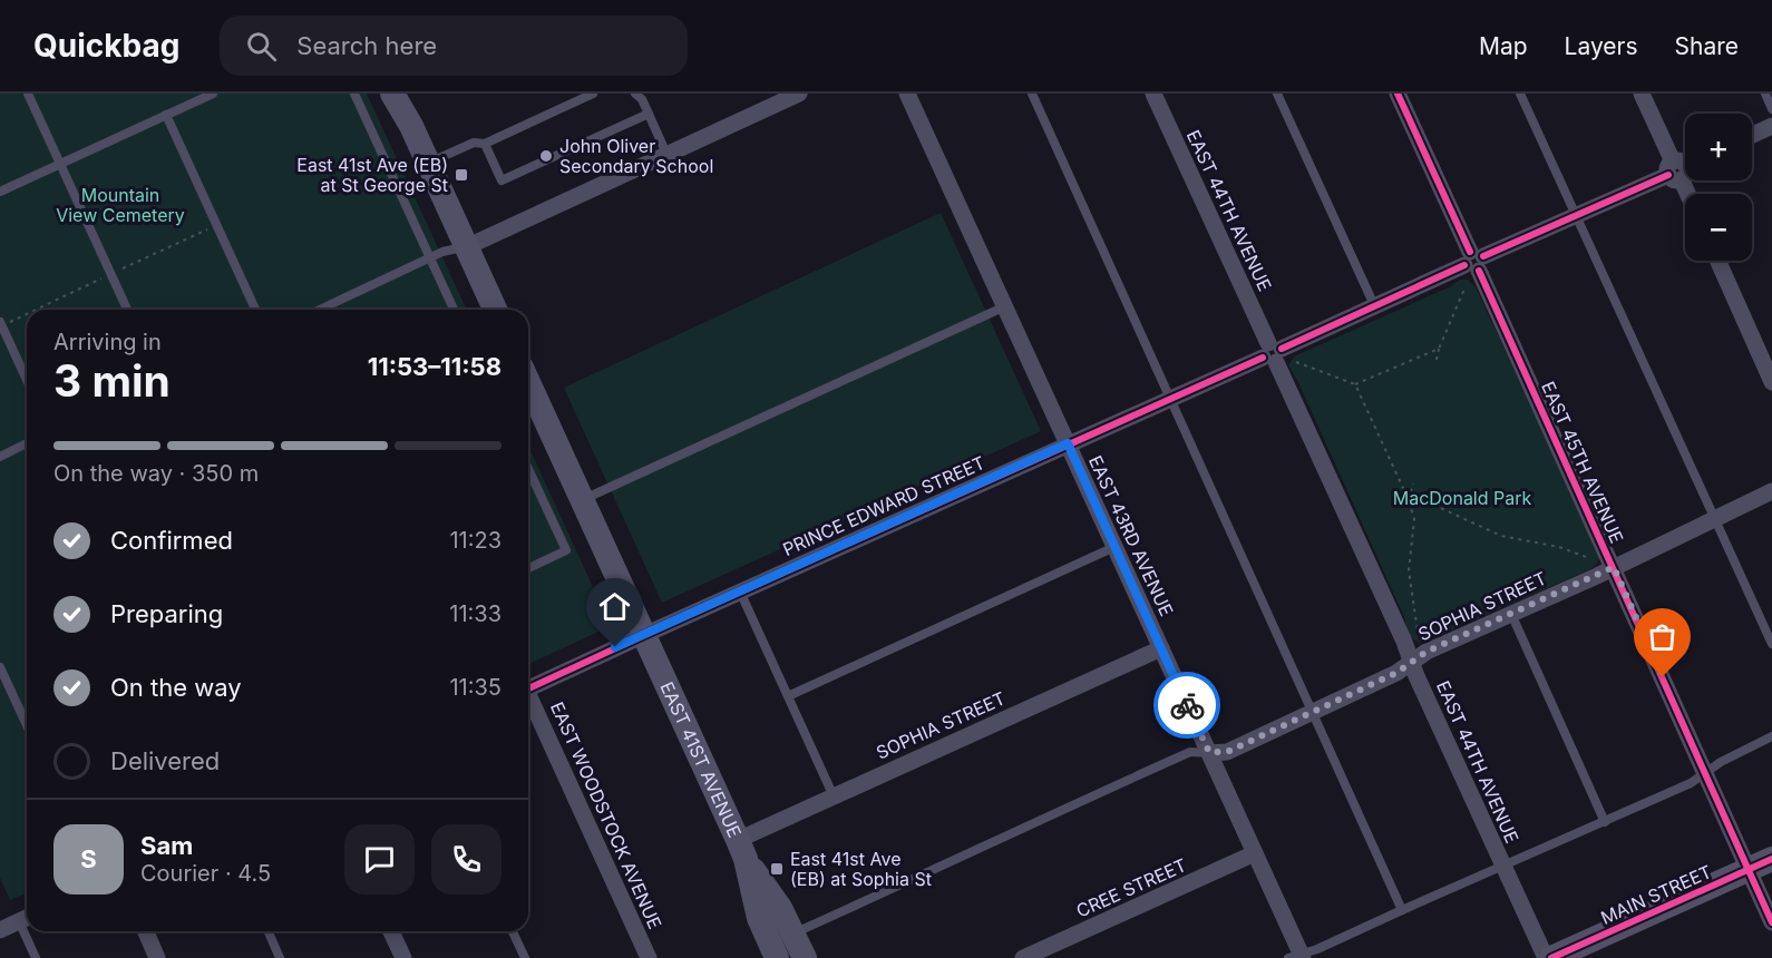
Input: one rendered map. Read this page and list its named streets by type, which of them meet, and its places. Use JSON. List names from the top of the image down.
{
  "streets": {
    "main road": ["EAST 41ST AVENUE", "MAIN STREET"],
    "street": [
      "EAST 44TH AVENUE",
      "EAST 45TH AVENUE",
      "PRINCE EDWARD STREET",
      "EAST 43RD AVENUE",
      "SOPHIA STREET",
      "EAST WOODSTOCK AVENUE",
      "CREE STREET"
    ]
  },
  "crossings": [
    ["EAST 44TH AVENUE", "PRINCE EDWARD STREET"],
    ["EAST 44TH AVENUE", "SOPHIA STREET"],
    ["EAST 45TH AVENUE", "PRINCE EDWARD STREET"],
    ["EAST 45TH AVENUE", "SOPHIA STREET"],
    ["EAST 45TH AVENUE", "MAIN STREET"],
    ["PRINCE EDWARD STREET", "EAST 43RD AVENUE"],
    ["PRINCE EDWARD STREET", "EAST 41ST AVENUE"],
    ["EAST 43RD AVENUE", "SOPHIA STREET"],
    ["EAST 43RD AVENUE", "CREE STREET"],
    ["SOPHIA STREET", "EAST 41ST AVENUE"]
  ],
  "parks": ["Mountain View Cemetery", "MacDonald Park"],
  "places": {
    "other": ["John Oliver Secondary School"],
    "transit": ["East 41st Ave (EB) at St George St", "East 41st Ave (EB) at Sophia St"]
  },
  "page": {
    "header": "Quickbag",
    "search": "Search here",
    "nav": ["Map", "Layers", "Share"],
    "map_buttons": ["+", "−"],
    "heading": ["3 min", "Arriving in", "11:53–11:58"],
    "panel": ["Sam", "Courier · 4.5"],
    "bar": "On the way · 350 m",
    "list": [
      ["Confirmed", "11:23"],
      ["Preparing", "11:33"],
      ["On the way", "11:35"],
      "Delivered"
    ],
    "round": "S"
  }
}
